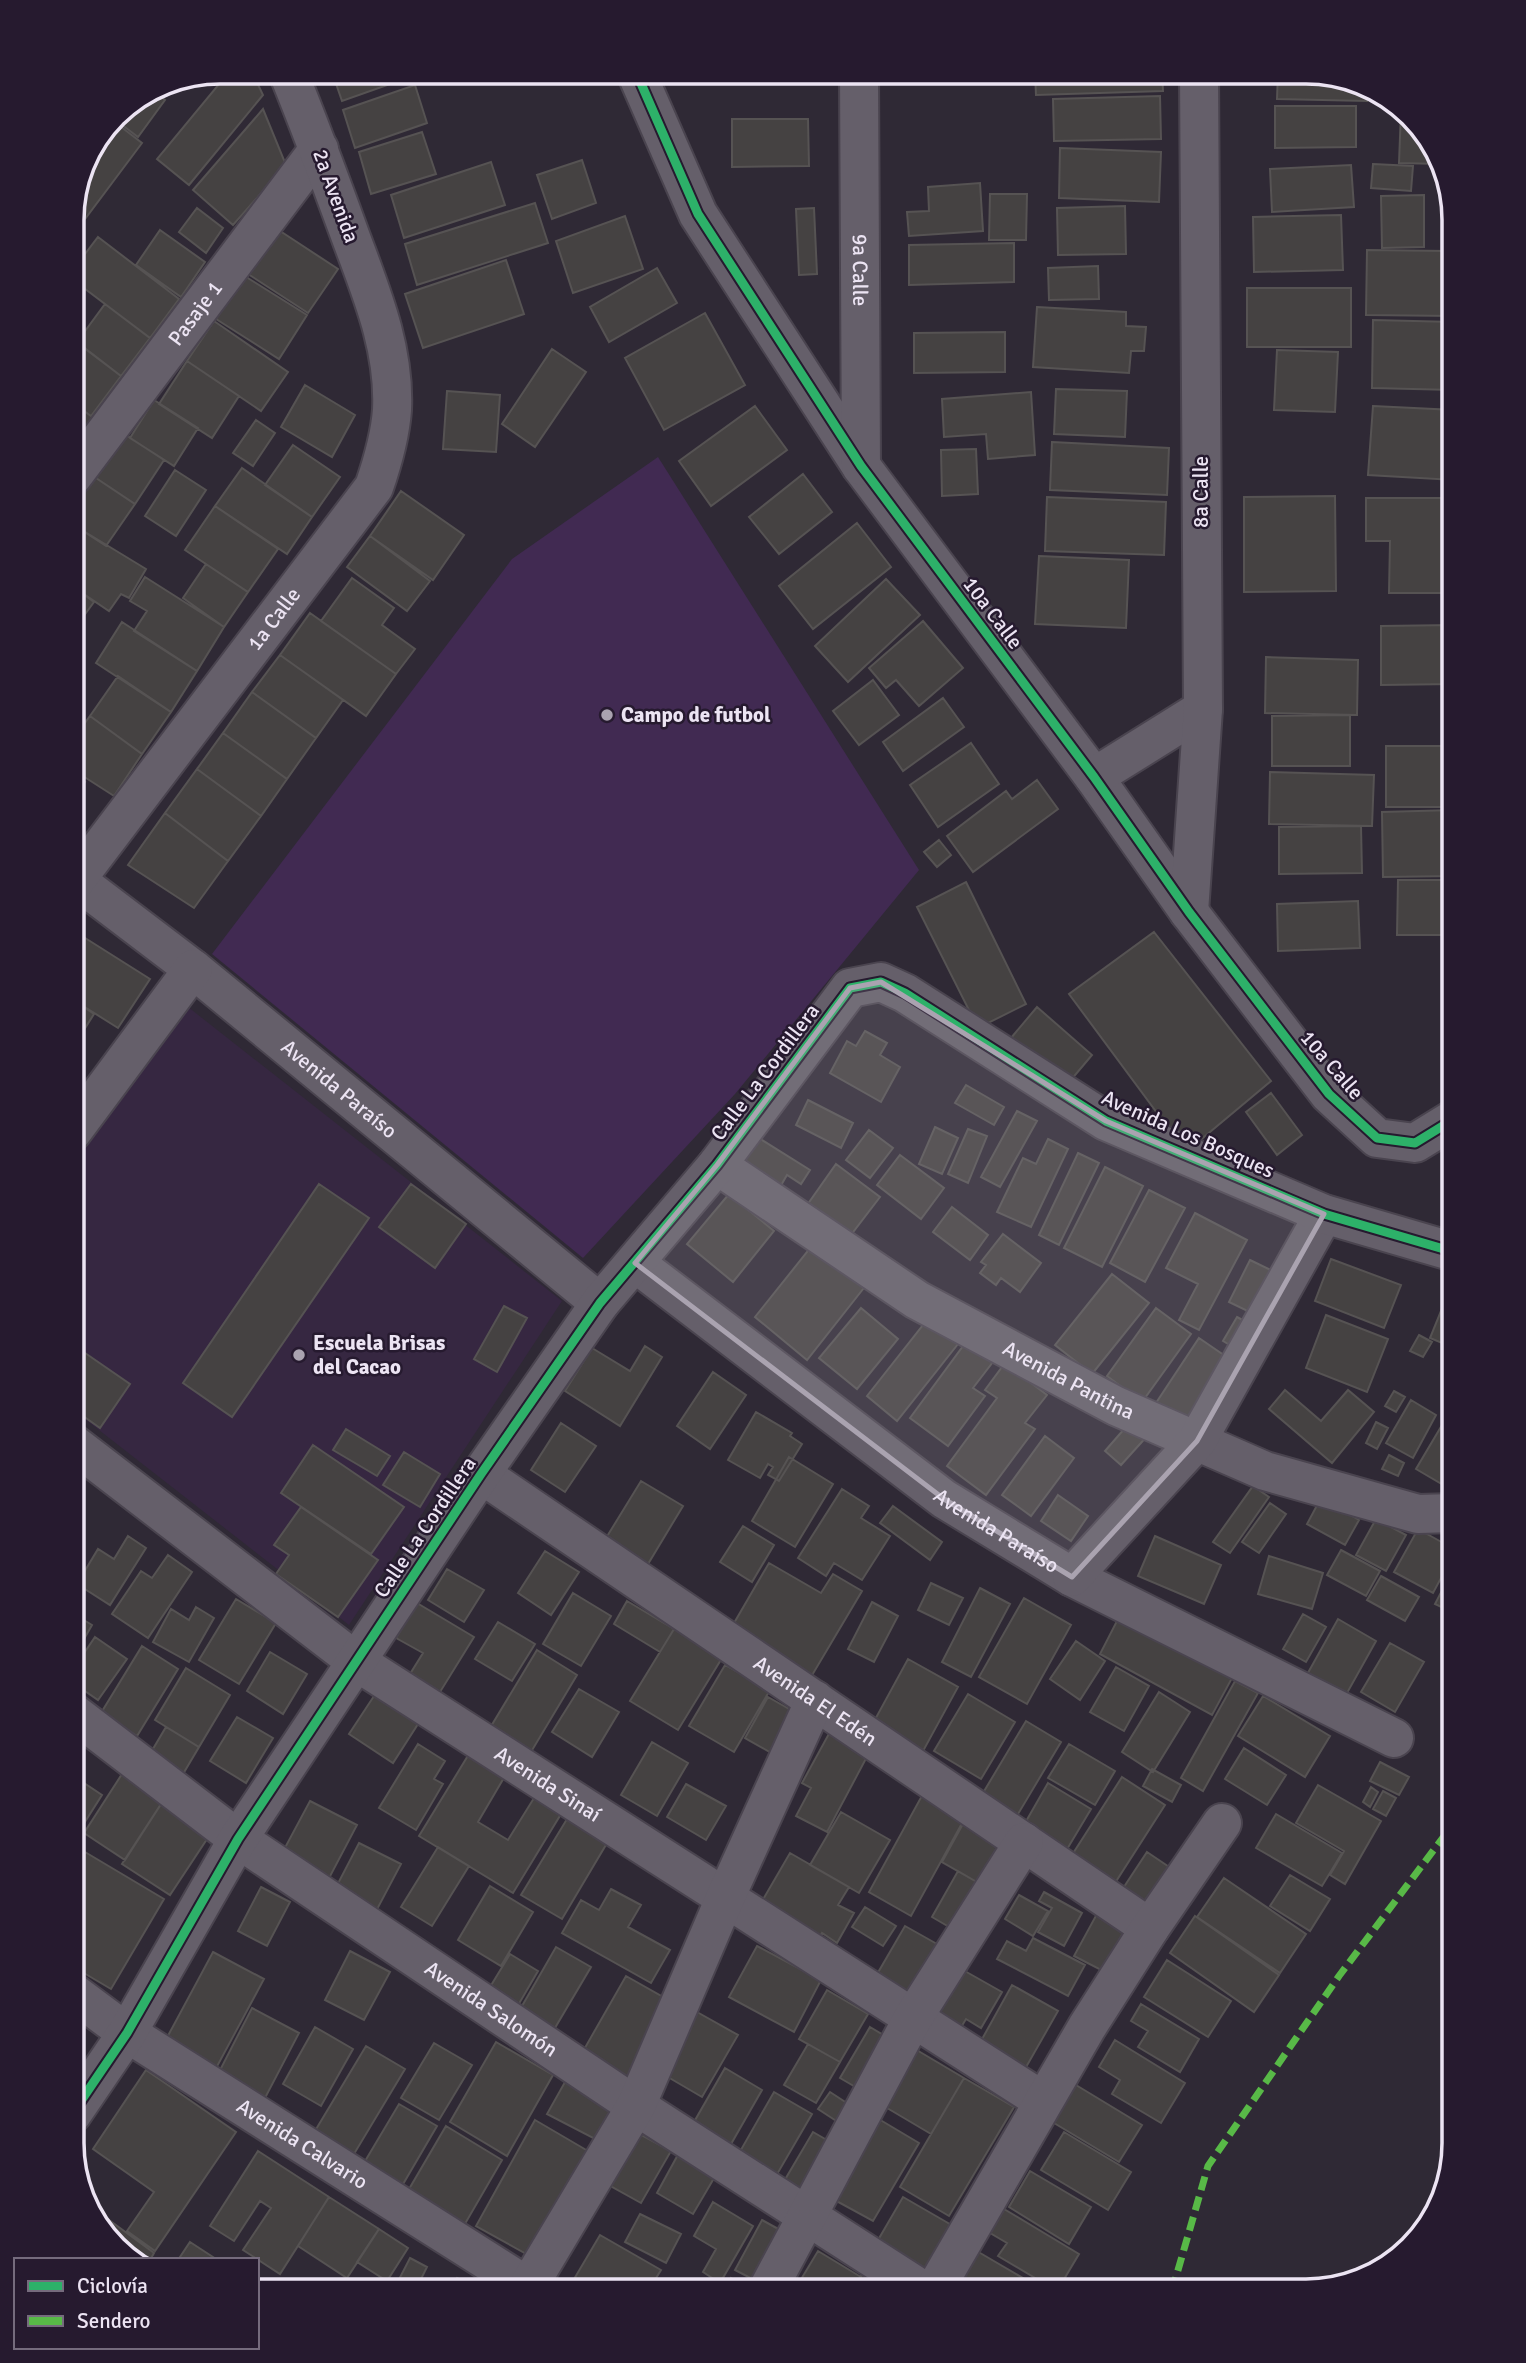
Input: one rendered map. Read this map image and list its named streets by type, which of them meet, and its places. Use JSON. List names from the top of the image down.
{
  "streets": {
    "street": [
      "2a Avenida",
      "9a Calle",
      "Pasaje 1",
      "8a Calle",
      "10a Calle",
      "1a Calle",
      "Calle La Cordillera",
      "Avenida Paraíso",
      "Avenida Los Bosques",
      "Avenida Pantina",
      "Avenida El Edén",
      "Avenida Sinaí",
      "Avenida Salomón",
      "Avenida Calvario"
    ]
  },
  "crossings": [
    ["2a Avenida", "Pasaje 1"],
    ["2a Avenida", "1a Calle"],
    ["9a Calle", "10a Calle"],
    ["8a Calle", "10a Calle"],
    ["Calle La Cordillera", "Avenida Paraíso"],
    ["Calle La Cordillera", "Avenida Los Bosques"],
    ["Calle La Cordillera", "Avenida Pantina"],
    ["Calle La Cordillera", "Avenida El Edén"],
    ["Calle La Cordillera", "Avenida Sinaí"],
    ["Calle La Cordillera", "Avenida Salomón"],
    ["Calle La Cordillera", "Avenida Calvario"]
  ],
  "places": ["Campo de futbol", "Escuela Brisas del Cacao"],
  "legend": ["Ciclovía", "Sendero"]
}
